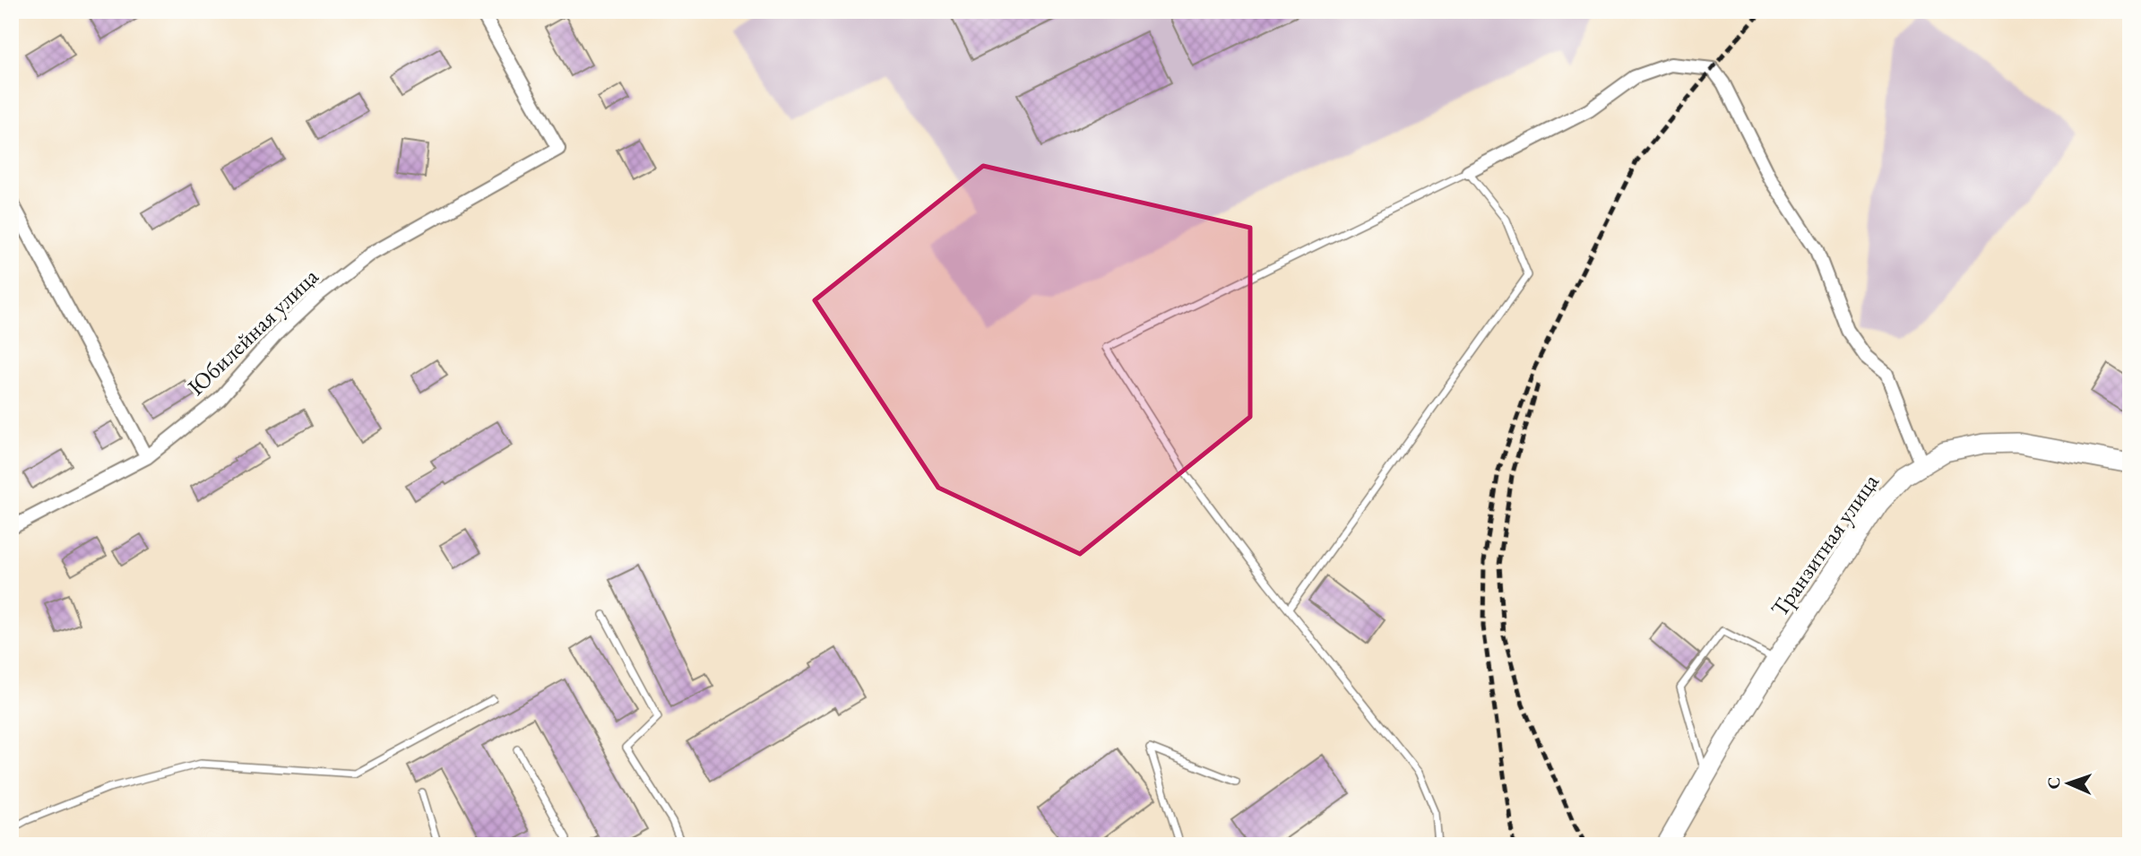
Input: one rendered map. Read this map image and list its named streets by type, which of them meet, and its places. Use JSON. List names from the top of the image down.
{
  "streets": {
    "street": ["Юбилейная улица", "Транзитная улица"]
  },
  "north": "left"
}
